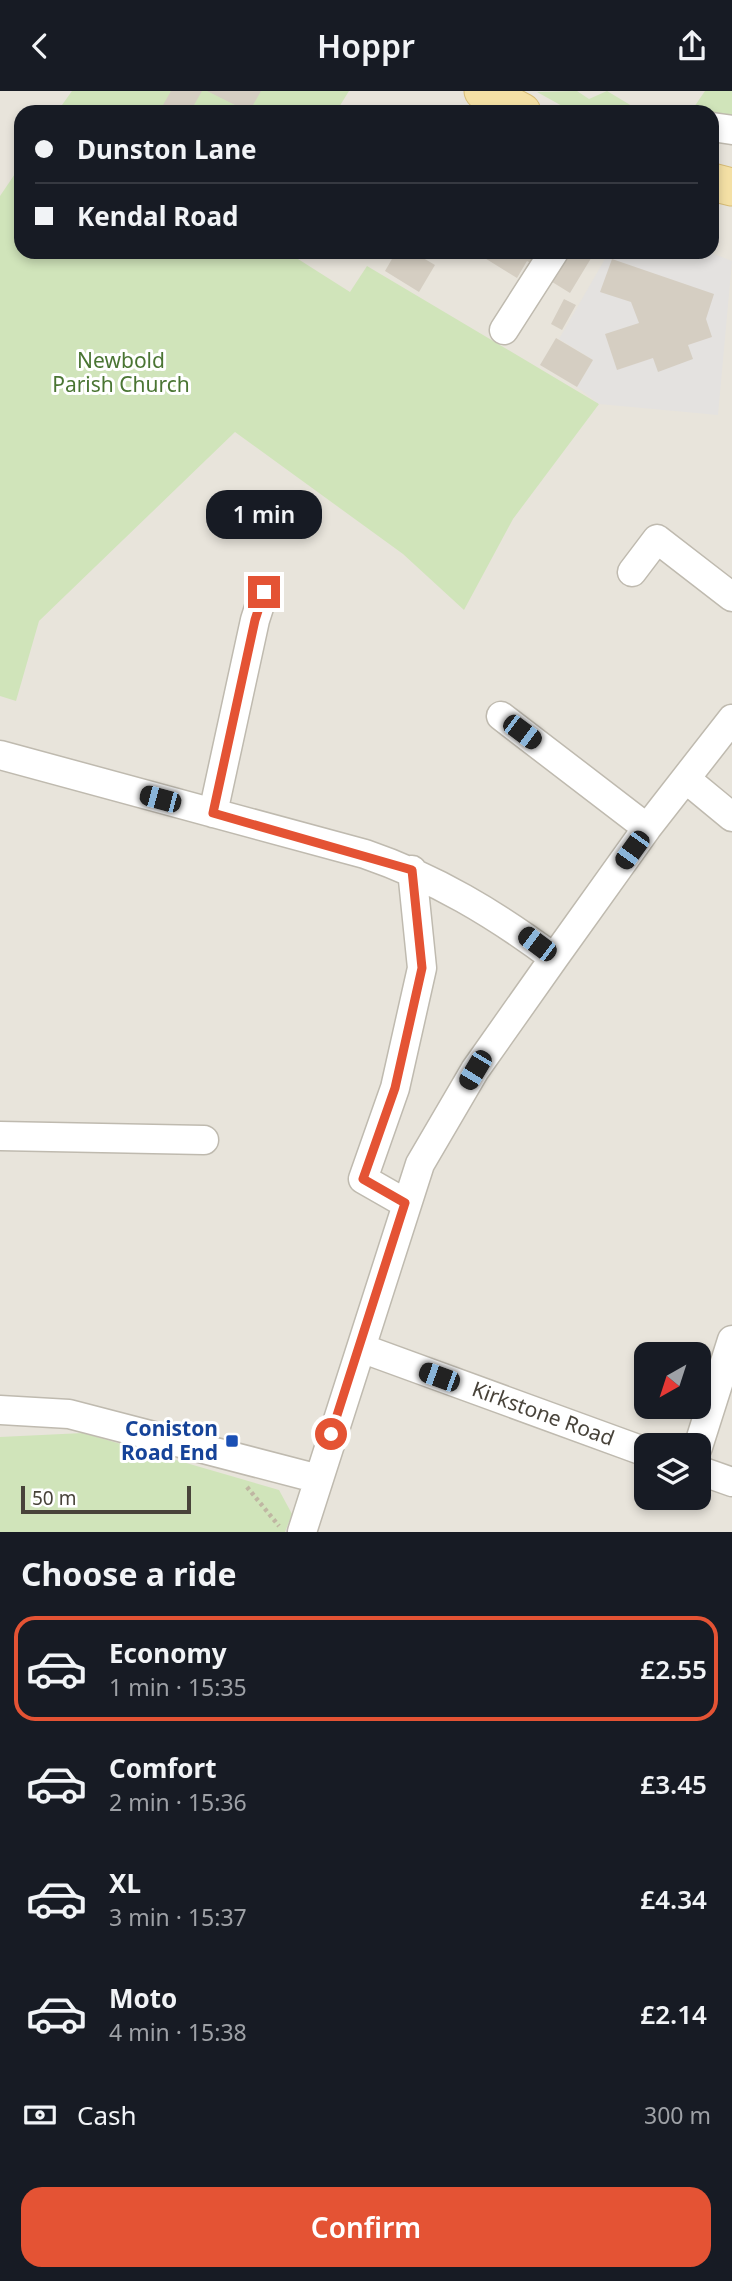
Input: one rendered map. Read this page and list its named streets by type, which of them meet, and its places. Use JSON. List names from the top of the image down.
{
  "streets": {
    "street": ["Kirkstone Road"]
  },
  "parks": ["Newbold Parish Church"],
  "places": {
    "transit": ["Coniston Road End"]
  },
  "scale_bar": "50 m",
  "north": "bottom left",
  "page": {
    "header": "Hoppr",
    "banner": ["Dunston Lane", "Kendal Road"],
    "bubble": "1 min",
    "scale": "50 m",
    "heading": "Choose a ride",
    "list": [
      {
        "name": "Economy",
        "note": "1 min · 15:35",
        "value": "£2.55"
      },
      {
        "name": "Comfort",
        "note": "2 min · 15:36",
        "value": "£3.45"
      },
      {
        "name": "XL",
        "note": "3 min · 15:37",
        "value": "£4.34"
      },
      {
        "name": "Moto",
        "note": "4 min · 15:38",
        "value": "£2.14"
      }
    ],
    "pay": ["Cash", "300 m"],
    "buttons": "Confirm"
  }
}
